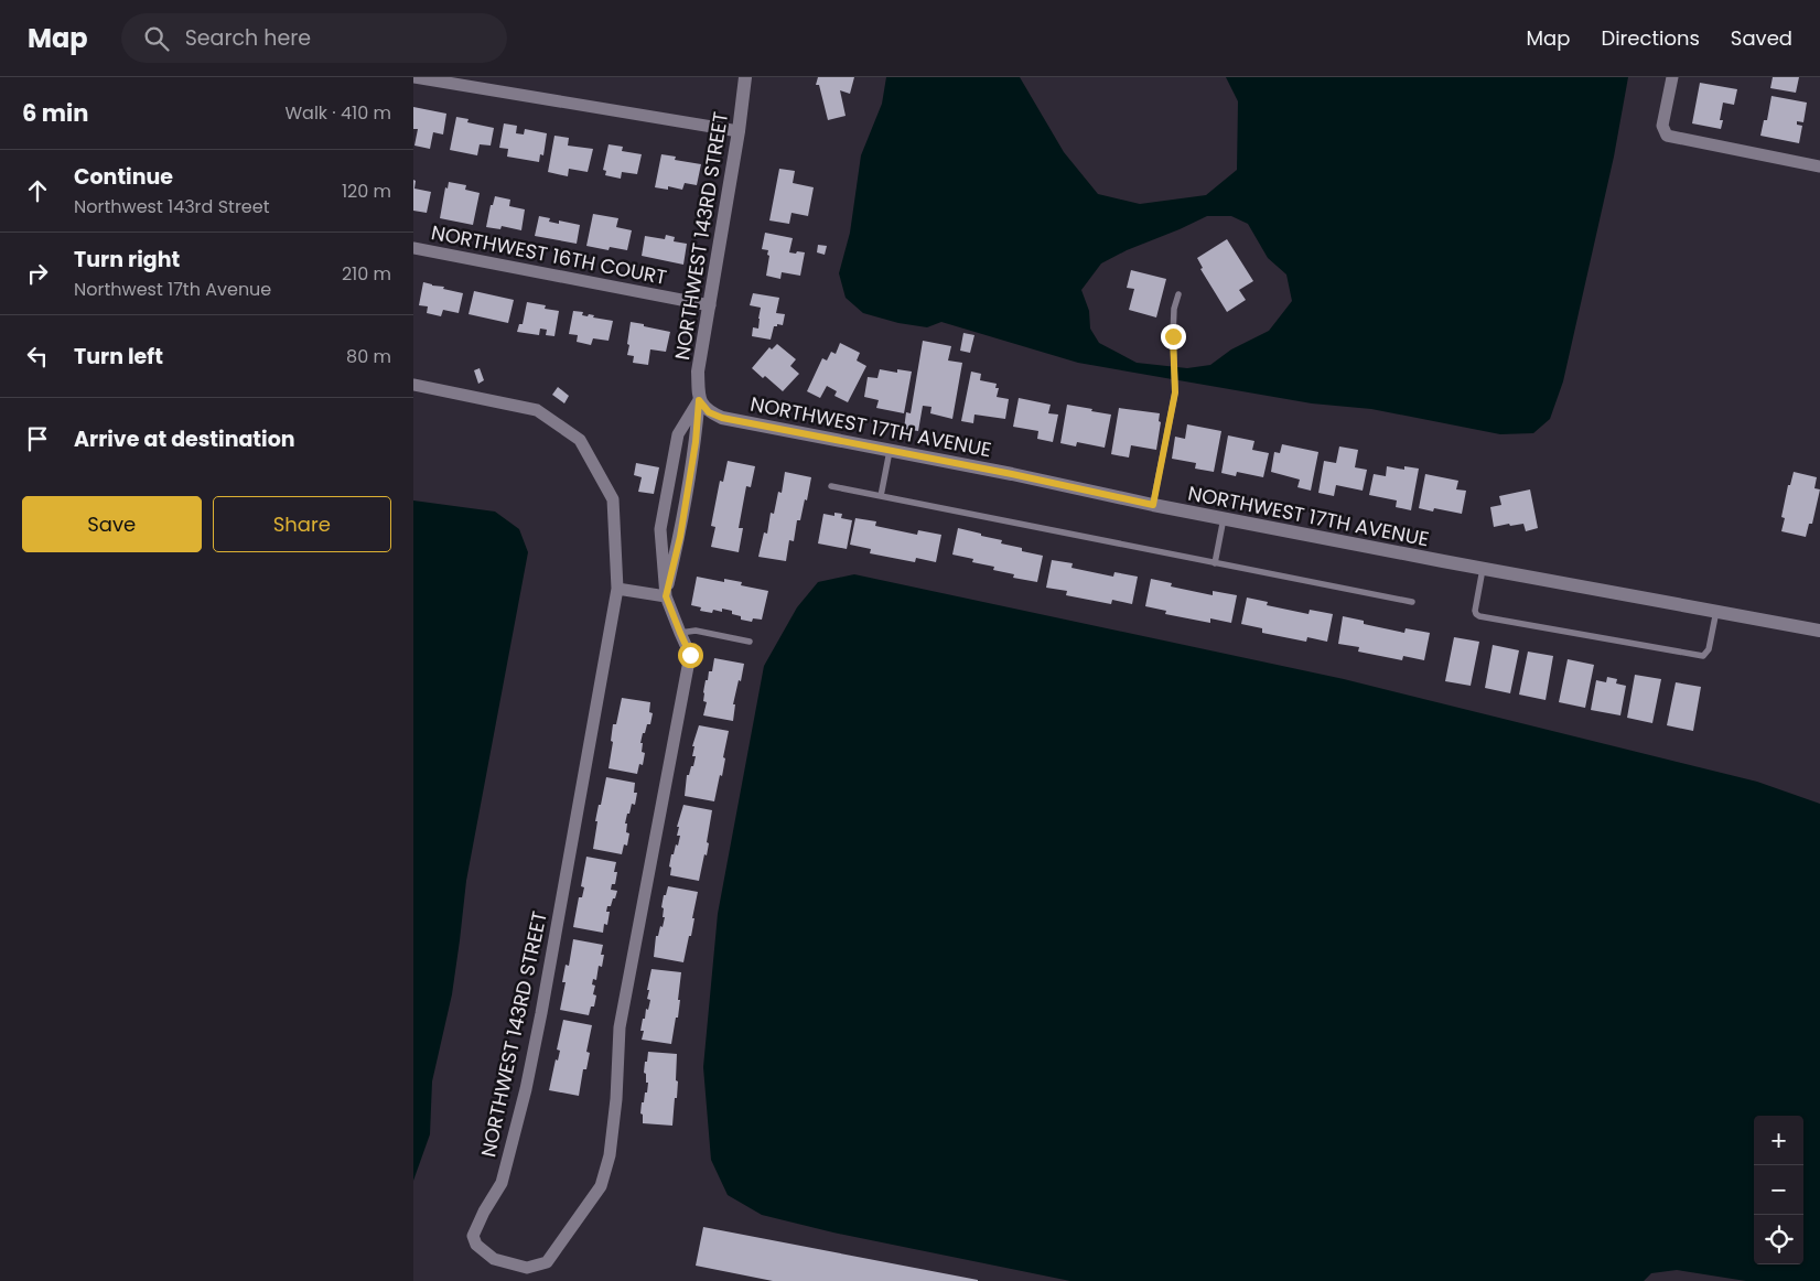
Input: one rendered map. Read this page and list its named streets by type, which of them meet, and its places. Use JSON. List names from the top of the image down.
{
  "streets": {
    "street": ["NORTHWEST 143RD STREET", "NORTHWEST 16TH COURT", "NORTHWEST 17TH AVENUE"]
  },
  "crossings": [
    ["NORTHWEST 143RD STREET", "NORTHWEST 16TH COURT"],
    ["NORTHWEST 143RD STREET", "NORTHWEST 17TH AVENUE"]
  ],
  "page": {
    "header": "Map",
    "search": "Search here",
    "nav": ["Map", "Directions", "Saved"],
    "heading": ["6 min", "Walk · 410 m"],
    "list": [
      ["Continue", "Northwest 143rd Street", "120 m"],
      ["Turn right", "Northwest 17th Avenue", "210 m"],
      ["Turn left", "80 m"],
      "Arrive at destination"
    ],
    "buttons": ["Save", "Share"],
    "map_buttons": ["+", "−"]
  }
}
